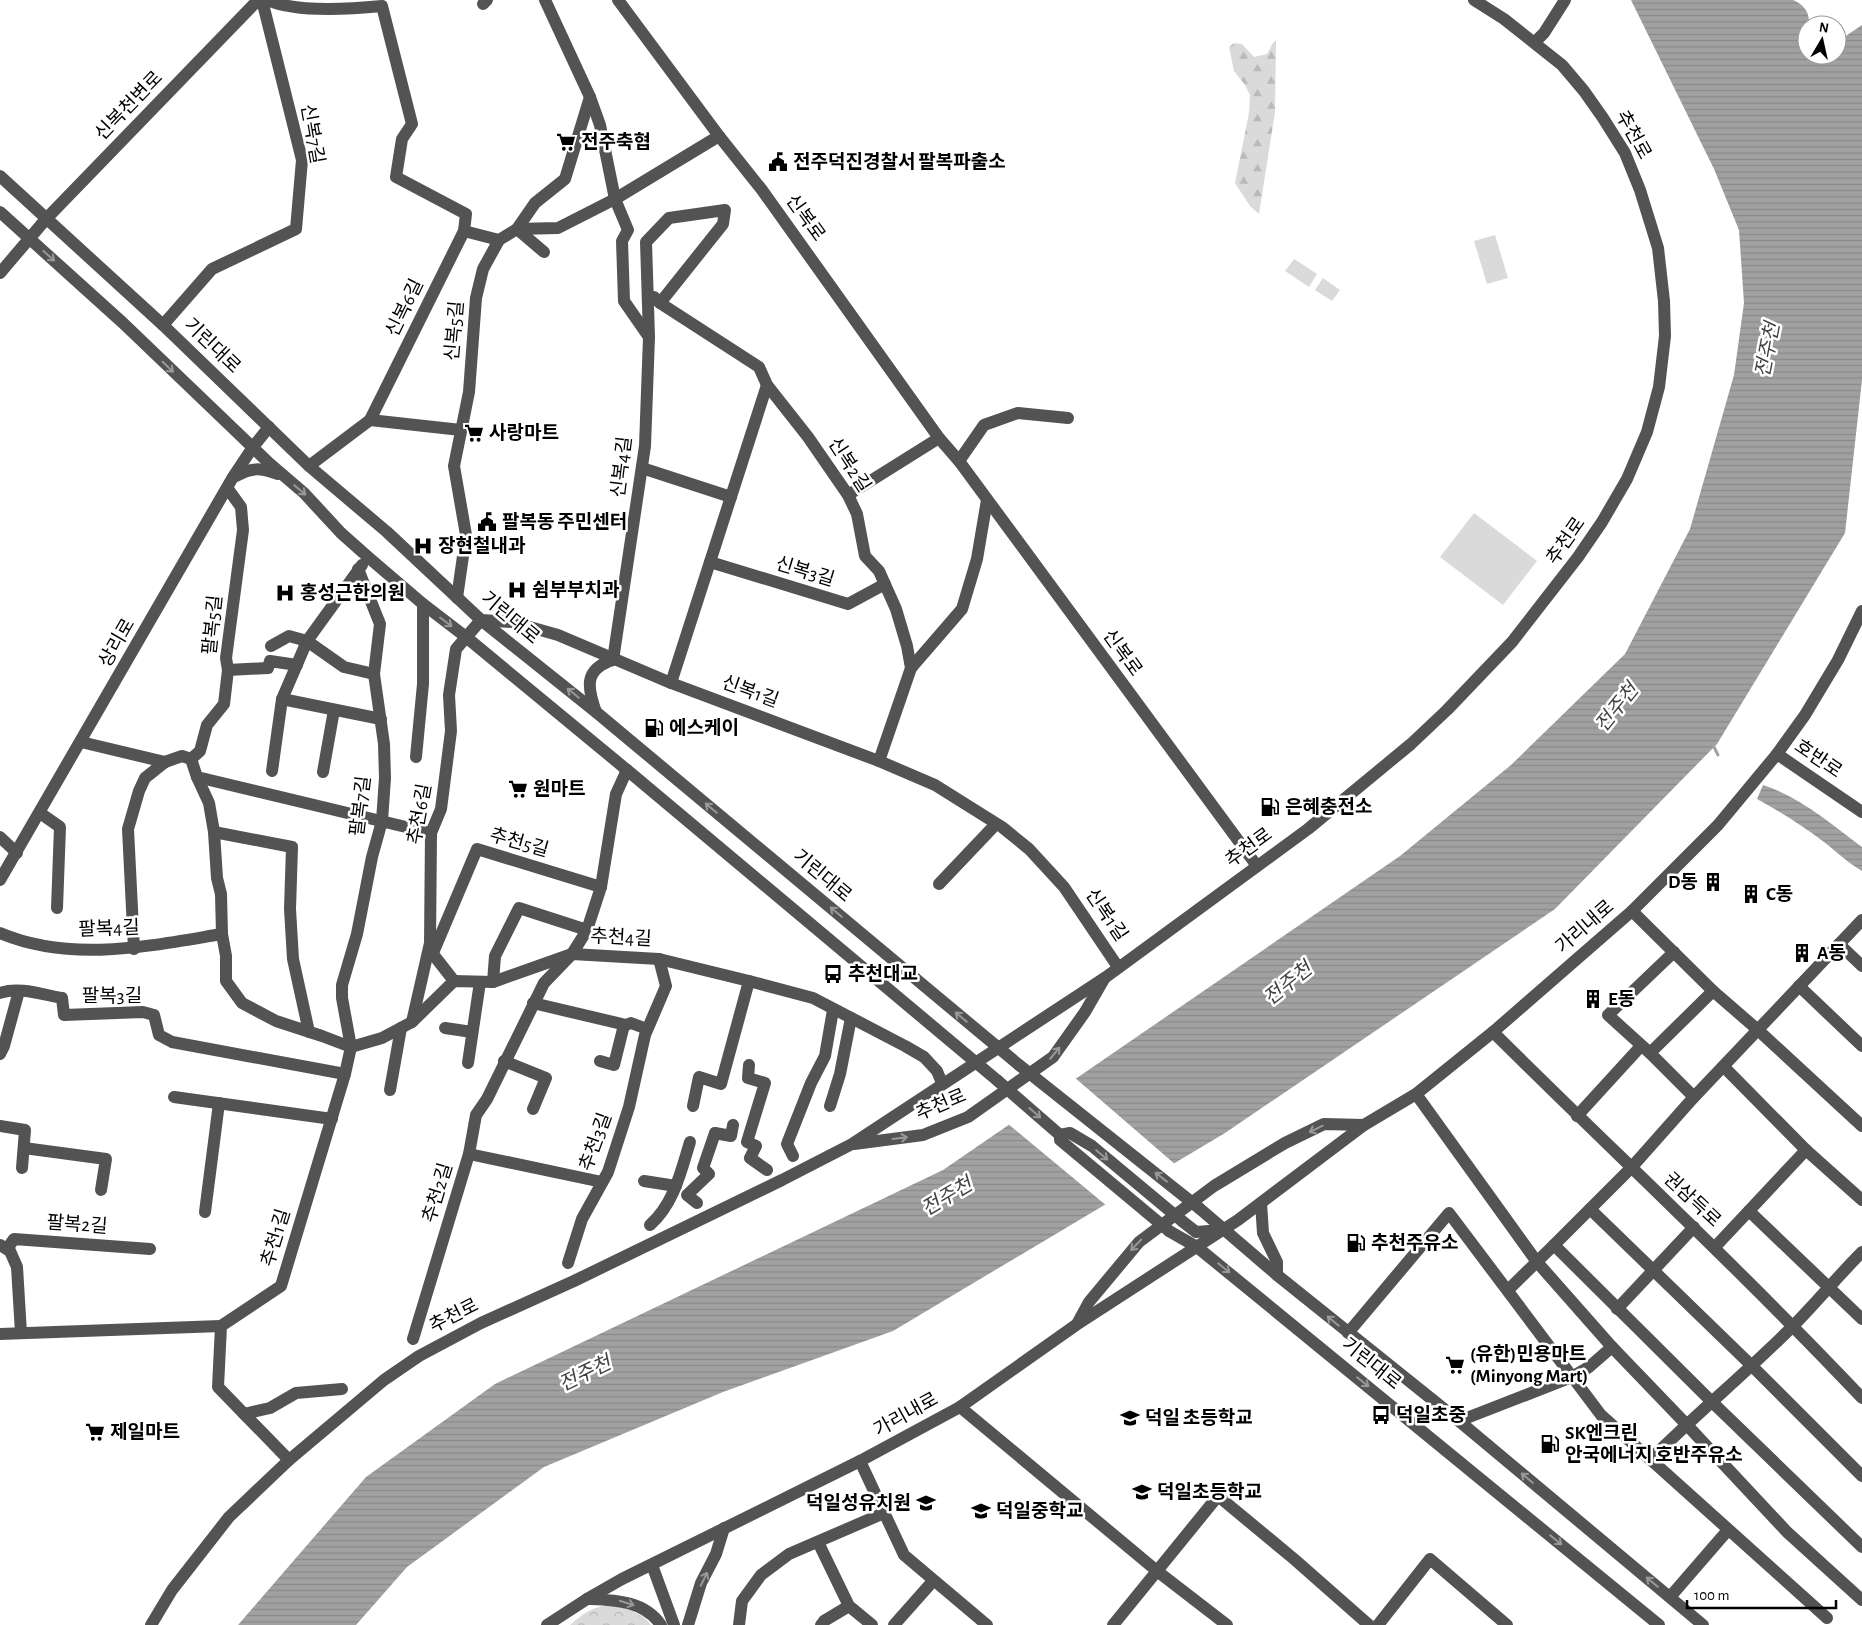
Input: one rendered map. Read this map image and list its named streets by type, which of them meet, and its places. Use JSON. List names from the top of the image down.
{
  "streets": {
    "street": [
      "신복천변로",
      "신복7길",
      "추천로",
      "신복로",
      "신복6길",
      "신복5길",
      "기린대로",
      "신복2길",
      "신복4길",
      "신복3길",
      "팔복5길",
      "상리로",
      "신복1길",
      "호반로",
      "팔복7길",
      "추천6길",
      "추천5길",
      "가리내로",
      "팔복4길",
      "추천4길",
      "팔복3길",
      "추천3길",
      "추천2길",
      "권삼득로",
      "팔복2길",
      "추천1길"
    ]
  },
  "crossings": [
    ["신복천변로", "기린대로"],
    ["신복7길", "기린대로"],
    ["추천로", "신복로"],
    ["추천로", "기린대로"],
    ["추천로", "신복1길"],
    ["추천로", "추천4길"],
    ["신복6길", "기린대로"],
    ["신복5길", "기린대로"],
    ["기린대로", "상리로"],
    ["기린대로", "신복1길"],
    ["기린대로", "추천6길"],
    ["기린대로", "가리내로"],
    ["신복2길", "신복4길"],
    ["신복2길", "신복3길"],
    ["신복2길", "신복1길"],
    ["신복4길", "신복1길"],
    ["팔복5길", "상리로"],
    ["신복1길", "추천6길"],
    ["호반로", "가리내로"],
    ["팔복7길", "추천1길"],
    ["추천6길", "추천5길"],
    ["가리내로", "권삼득로"],
    ["추천4길", "추천3길"],
    ["추천4길", "추천2길"],
    ["팔복3길", "추천1길"]
  ],
  "water": ["전주천"],
  "places": {
    "supermarket": [
      "전주축협",
      "사랑마트",
      "원마트",
      "(유한)민용마트 (Minyong Mart)",
      "제일마트"
    ],
    "public building": ["전주덕진경찰서 팔복파출소", "팔복동 주민센터"],
    "hospital": ["장현철내과", "쉼부부치과", "홍성근한의원"],
    "fuel station": [
      "에스케이",
      "은혜충전소",
      "추천주유소",
      "SK엔크린 안국에너지 호반주유소"
    ],
    "building": [
      "D동",
      "C동",
      "A동",
      "E동"
    ],
    "bus stop": ["추천대교", "덕일초중"],
    "school or university": [
      "덕일 초등학교",
      "덕일초등학교",
      "덕일성유치원",
      "덕일중학교"
    ]
  },
  "scale_bar": "100 m",
  "north": "top"
}
